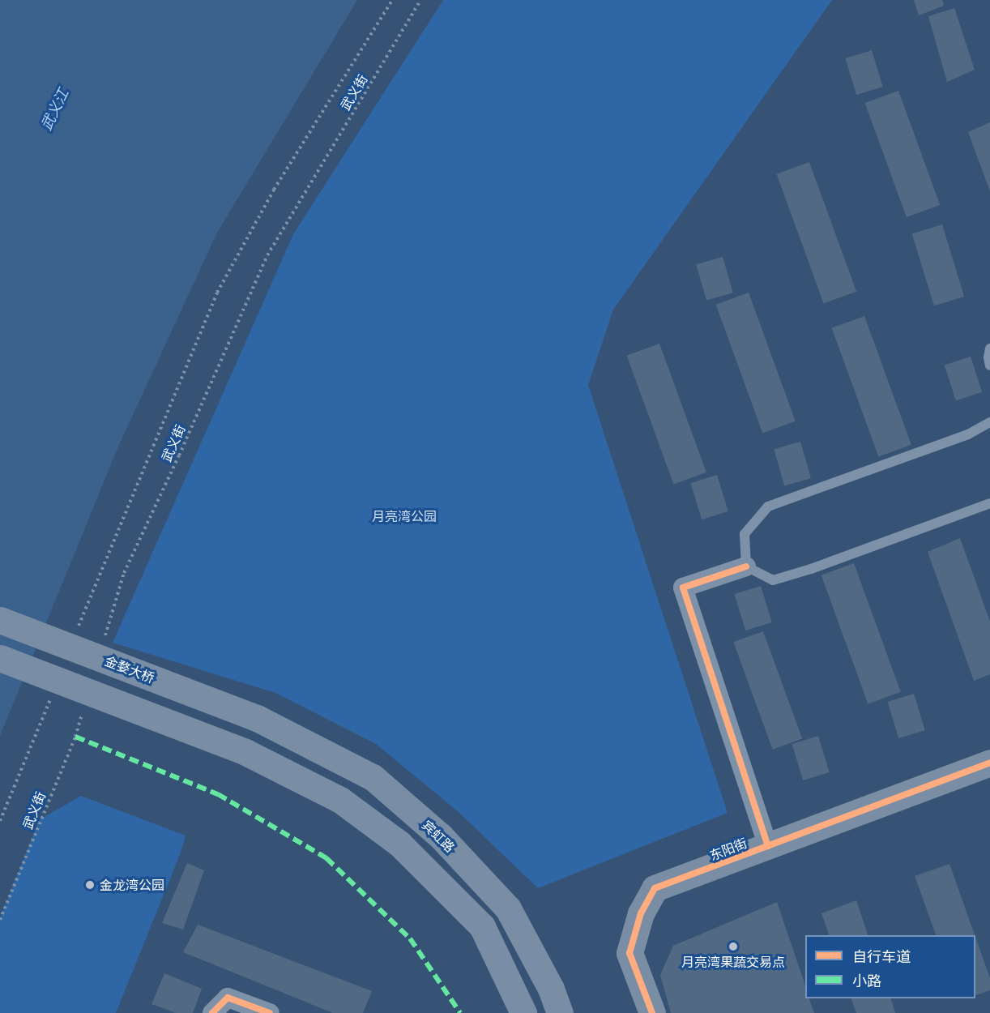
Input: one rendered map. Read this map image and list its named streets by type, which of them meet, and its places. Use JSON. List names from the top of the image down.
{
  "streets": {
    "main road": ["金婺大桥", "宾虹路", "东阳街"],
    "path": ["武义街"]
  },
  "crossings": [
    ["金婺大桥", "宾虹路"]
  ],
  "water": ["武义江"],
  "parks": ["月亮湾公园"],
  "places": ["金龙湾公园", "月亮湾果蔬交易点"],
  "legend": ["自行车道", "小路"]
}
